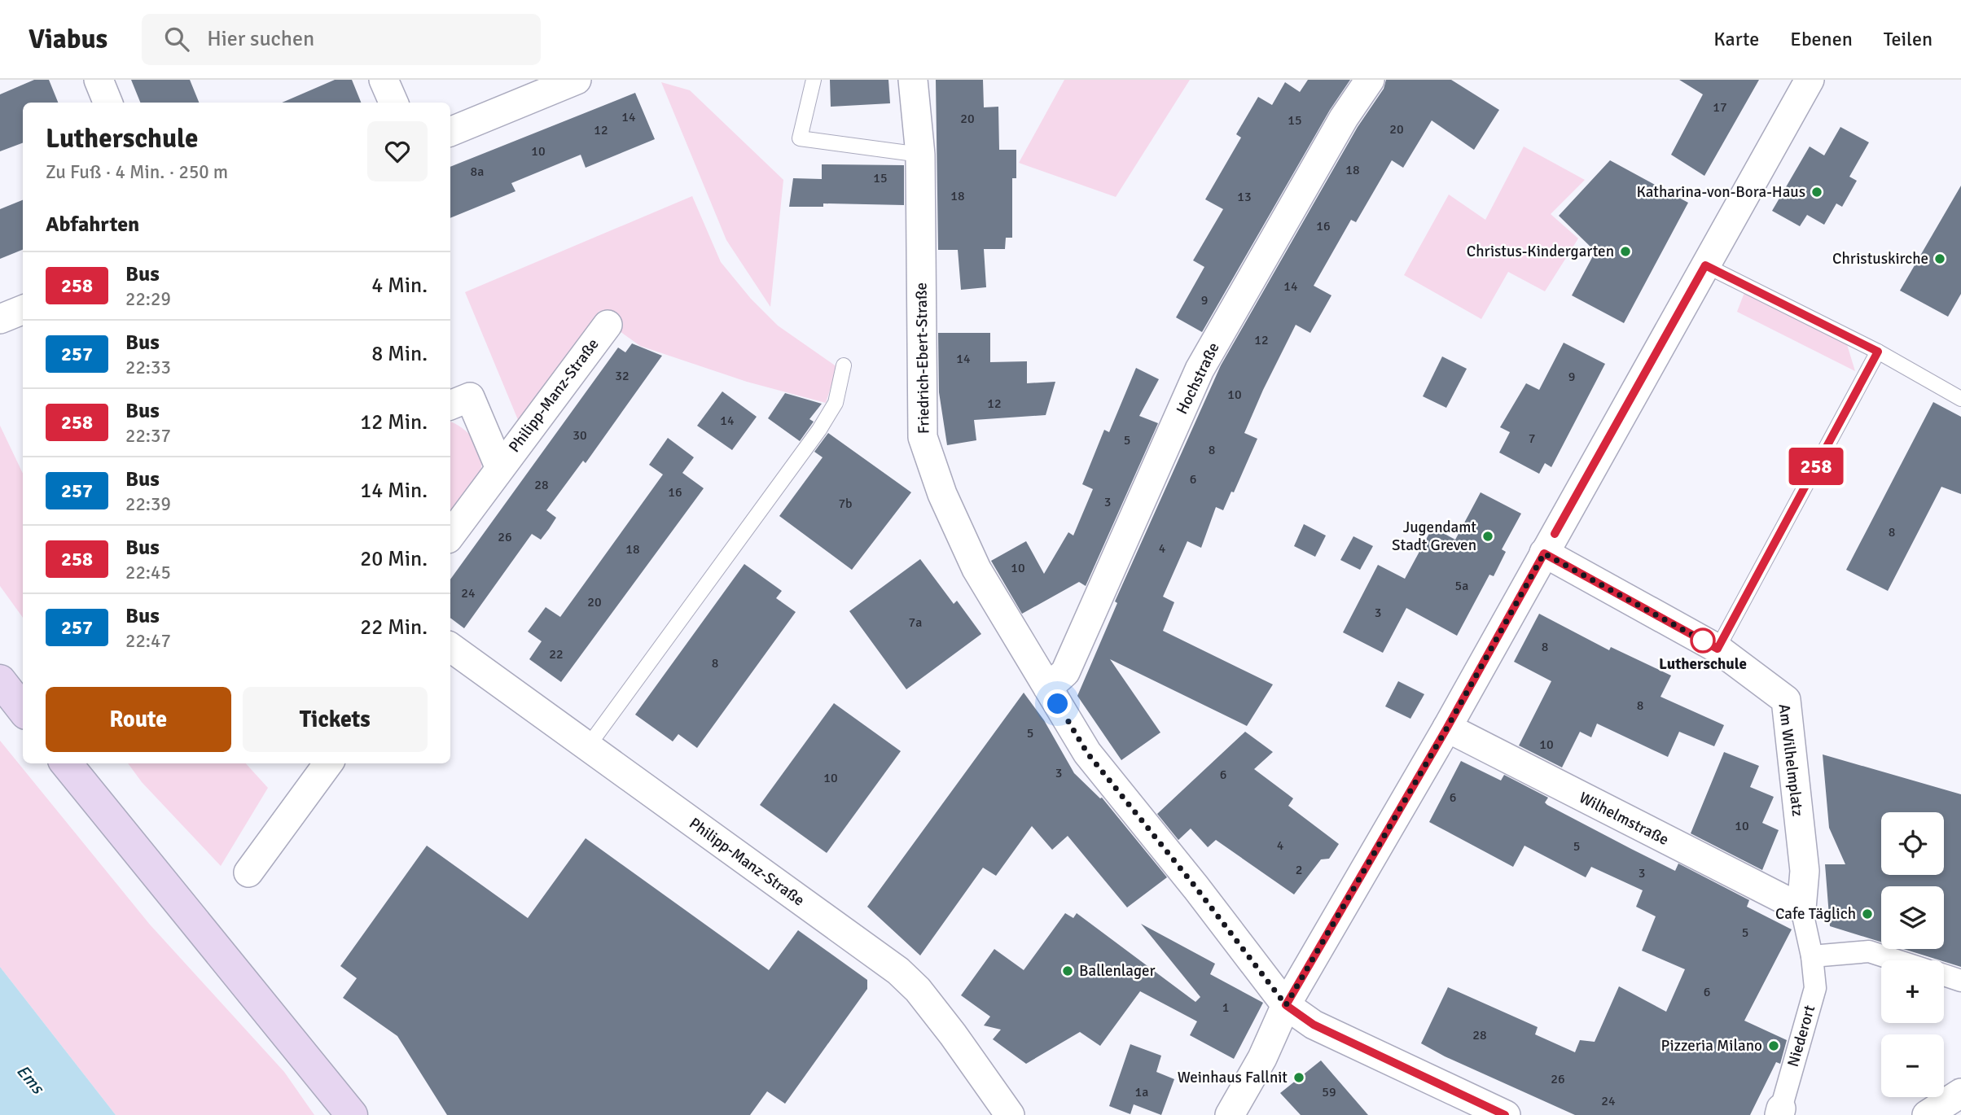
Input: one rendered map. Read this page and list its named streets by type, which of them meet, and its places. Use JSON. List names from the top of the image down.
{
  "streets": {
    "street": [
      "Friedrich-Ebert-Straße",
      "Hochstraße",
      "Philipp-Manz-Straße",
      "Am Wilhelmplatz",
      "Wilhelmstraße",
      "Niederort"
    ]
  },
  "crossings": [
    ["Friedrich-Ebert-Straße", "Hochstraße"],
    ["Am Wilhelmplatz", "Niederort"],
    ["Wilhelmstraße", "Niederort"]
  ],
  "water": ["Ems"],
  "places": [
    "Katharina-von-Bora-Haus",
    "Christus-Kindergarten",
    "Christuskirche",
    "Jugendamt Stadt Greven",
    "Lutherschule",
    "Cafe Täglich",
    "Ballenlager",
    "Pizzeria Milano",
    "Weinhaus Fallnit"
  ],
  "lines": ["bus line 258"],
  "house_numbers": [
    "17",
    "14",
    "20",
    "15",
    "20",
    "12",
    "10",
    "18",
    "8a",
    "15",
    "18",
    "13",
    "16",
    "14",
    "9",
    "12",
    "14",
    "32",
    "9",
    "10",
    "12",
    "14",
    "30",
    "7",
    "5",
    "8",
    "6",
    "28",
    "16",
    "3",
    "7b",
    "8",
    "26",
    "4",
    "18",
    "10",
    "5a",
    "24",
    "20",
    "3",
    "7a",
    "8",
    "22",
    "8",
    "8",
    "5",
    "10",
    "3",
    "6",
    "10",
    "6",
    "10",
    "4",
    "5",
    "2",
    "3",
    "5",
    "6",
    "1",
    "28",
    "26",
    "1a",
    "59",
    "24"
  ],
  "page": {
    "header": "Viabus",
    "search": "Hier suchen",
    "nav": ["Karte", "Ebenen", "Teilen"],
    "on_map": "258",
    "heading": [
      ["Lutherschule", "Zu Fuß · 4 Min. · 250 m"],
      "Abfahrten"
    ],
    "list": [
      {
        "mark": "258",
        "name": "Bus",
        "note": "22:29",
        "value": "4 Min."
      },
      {
        "mark": "257",
        "name": "Bus",
        "note": "22:33",
        "value": "8 Min."
      },
      {
        "mark": "258",
        "name": "Bus",
        "note": "22:37",
        "value": "12 Min."
      },
      {
        "mark": "257",
        "name": "Bus",
        "note": "22:39",
        "value": "14 Min."
      },
      {
        "mark": "258",
        "name": "Bus",
        "note": "22:45",
        "value": "20 Min."
      },
      {
        "mark": "257",
        "name": "Bus",
        "note": "22:47",
        "value": "22 Min."
      }
    ],
    "buttons": ["Route", "Tickets"],
    "map_buttons": ["+", "−"]
  }
}
